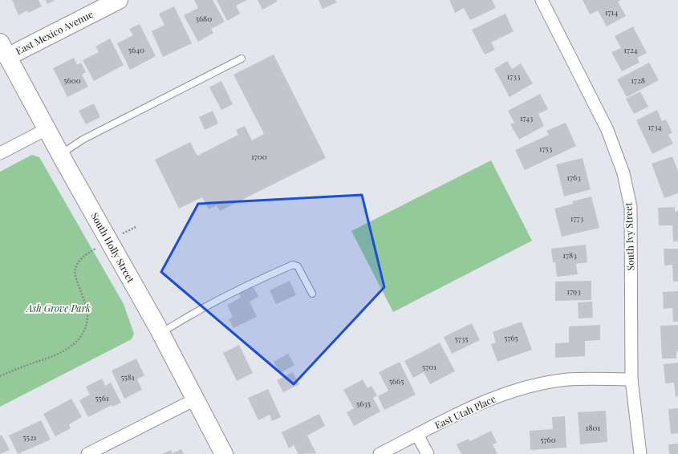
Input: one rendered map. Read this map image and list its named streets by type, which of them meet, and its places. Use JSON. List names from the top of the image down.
{
  "streets": {
    "main road": ["East Mexico Avenue", "South Holly Street"],
    "street": ["South Ivy Street", "East Utah Place"]
  },
  "crossings": [
    ["East Mexico Avenue", "South Holly Street"],
    ["South Ivy Street", "East Utah Place"]
  ],
  "parks": ["Ash Grove Park"],
  "house_numbers": [
    "1714",
    "5680",
    "5640",
    "1724",
    "1733",
    "5600",
    "1728",
    "1743",
    "1734",
    "1753",
    "1700",
    "1763",
    "1773",
    "1783",
    "1793",
    "5765",
    "5735",
    "5701",
    "5581",
    "5665",
    "5561",
    "5635",
    "1801",
    "5521",
    "5760"
  ]
}
